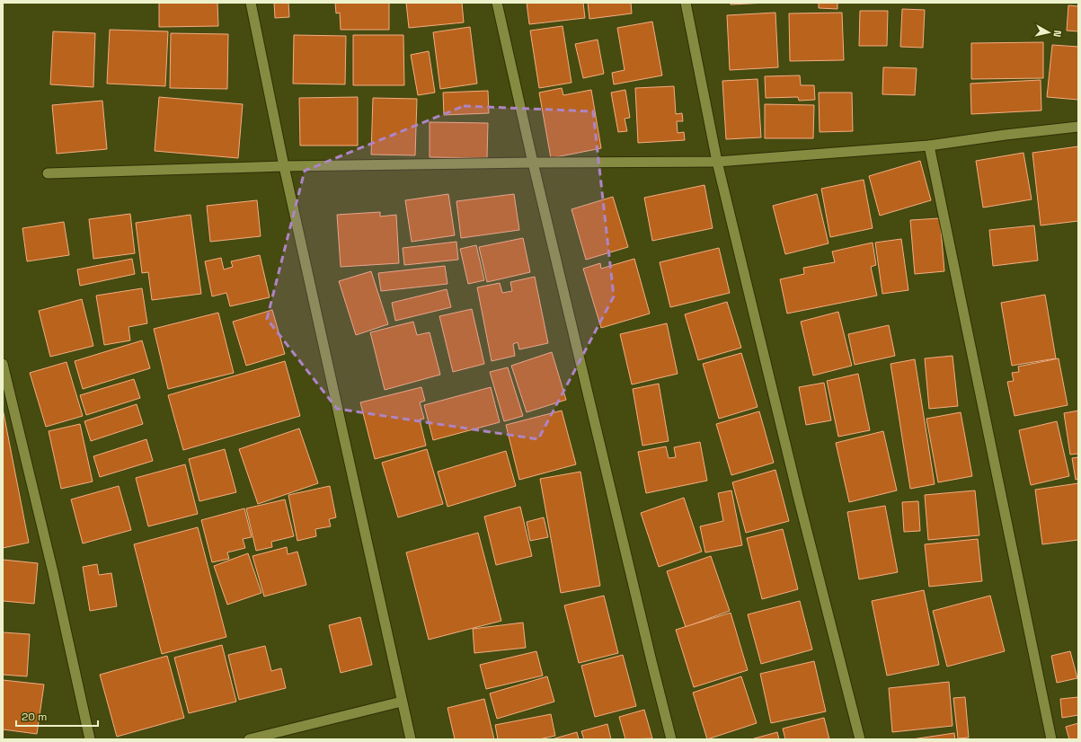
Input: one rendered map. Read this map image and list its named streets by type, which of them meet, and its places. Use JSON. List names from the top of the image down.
{
  "scale_bar": "20 m",
  "north": "right"
}
